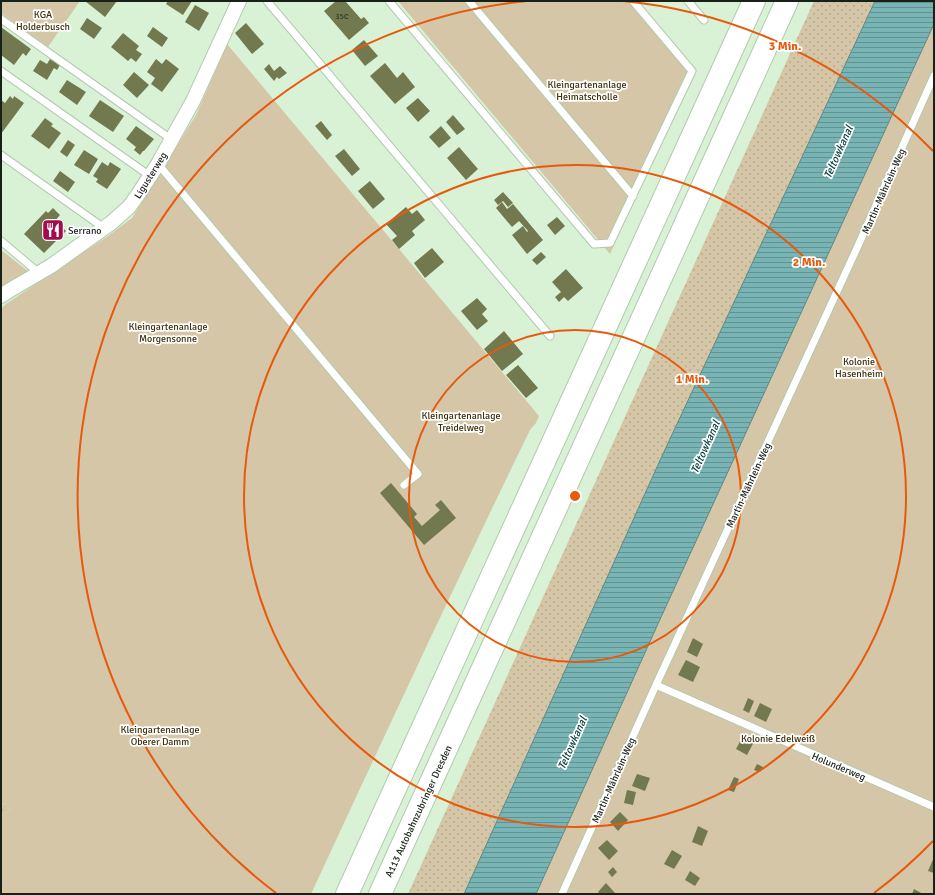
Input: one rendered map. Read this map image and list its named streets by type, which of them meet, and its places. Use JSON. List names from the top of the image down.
{
  "streets": {
    "highway": ["A113 Autobahnzubringer Dresden"],
    "street": ["Ligusterweg"],
    "lane": ["Martin-Mährlein-Weg", "Holunderweg"]
  },
  "crossings": [
    ["Martin-Mährlein-Weg", "Holunderweg"]
  ],
  "water": ["Teltowkanal"],
  "parks": [
    "KGA Holderbusch",
    "Kleingartenanlage Heimatscholle",
    "Kleingartenanlage Morgensonne",
    "Kolonie Hasenheim",
    "Kleingartenanlage Treidelweg",
    "Kleingartenanlage Oberer Damm",
    "Kolonie Edelweiß"
  ],
  "places": {
    "restaurant": ["Serrano"]
  },
  "house_numbers": ["35C"],
  "rings": ["3 Min.", "2 Min.", "1 Min."]
}
